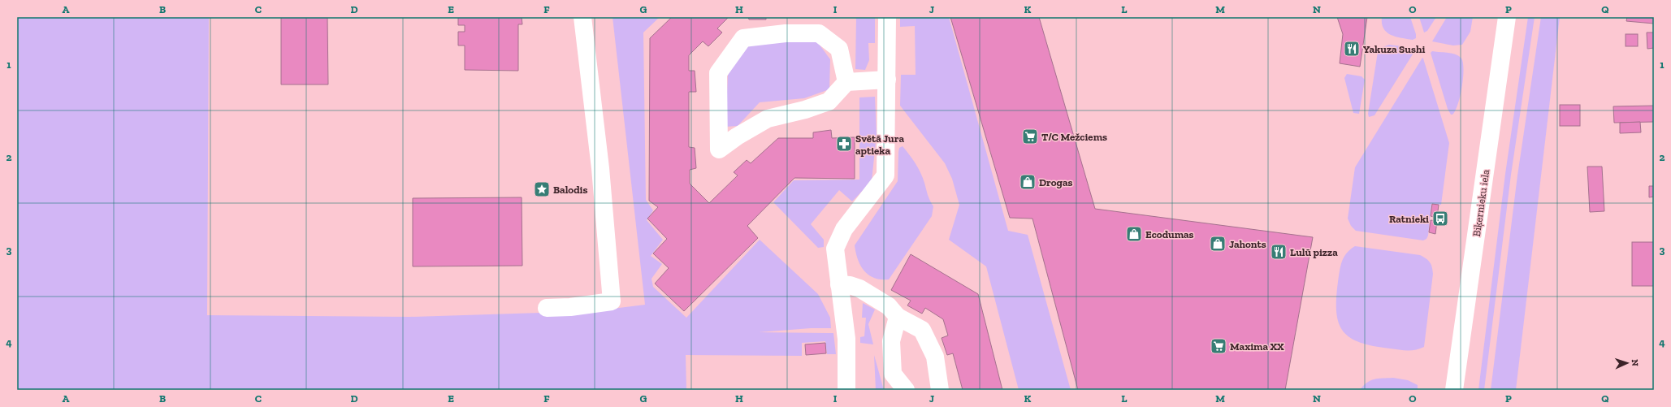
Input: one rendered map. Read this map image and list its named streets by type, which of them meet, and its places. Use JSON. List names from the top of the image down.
{
  "streets": {
    "street": ["Biķernieku iela"]
  },
  "places": {
    "restaurant": ["Yakuza Sushi", "Lulū pizza"],
    "supermarket": ["T/C Mežciems", "Maxima XX"],
    "pharmacy": ["Svētā Jura aptieka"],
    "shop": ["Drogas", "Ecodumas", "Jahonts"],
    "place": ["Balodis"],
    "bus stop": ["Ratnieki"]
  },
  "north": "right",
  "grid": {
    "columns": [
      "A",
      "B",
      "C",
      "D",
      "E",
      "F",
      "G",
      "H",
      "I",
      "J",
      "K",
      "L",
      "M",
      "N",
      "O",
      "P",
      "Q"
    ],
    "rows": [
      "1",
      "2",
      "3",
      "4"
    ]
  }
}
